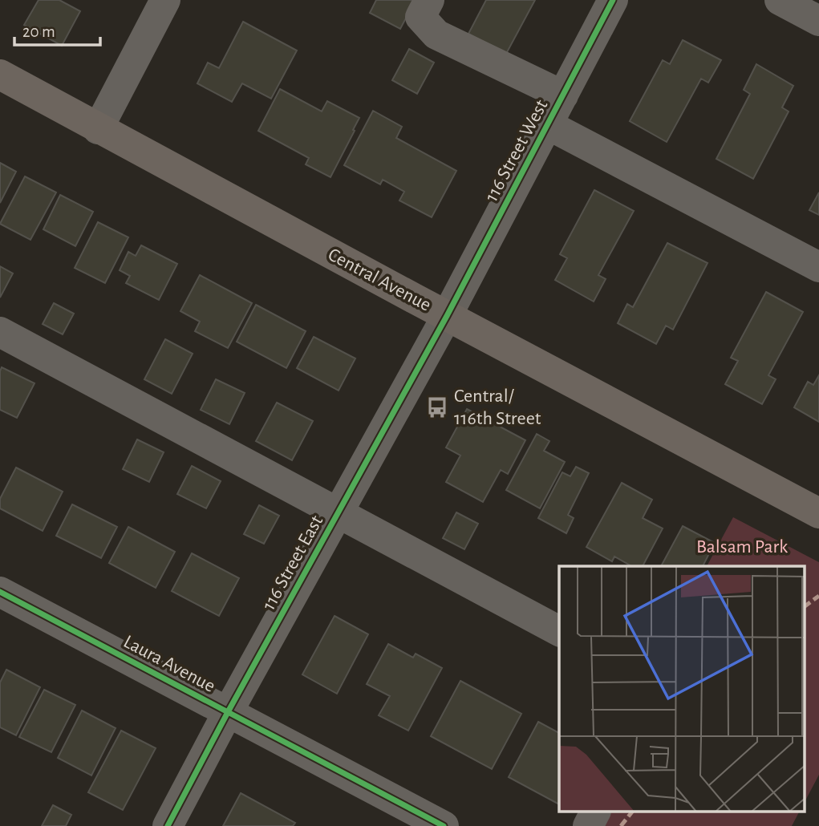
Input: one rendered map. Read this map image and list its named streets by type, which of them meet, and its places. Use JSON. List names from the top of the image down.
{
  "streets": {
    "main road": ["Central Avenue"],
    "street": ["116 Street West", "116 Street East", "Laura Avenue"]
  },
  "crossings": [
    ["116 Street West", "Central Avenue"],
    ["116 Street West", "116 Street East"],
    ["Central Avenue", "116 Street East"],
    ["116 Street East", "Laura Avenue"]
  ],
  "parks": ["Balsam Park"],
  "places": {
    "bus stop": ["Central/ 116th Street"]
  },
  "scale_bar": "20 m"
}
